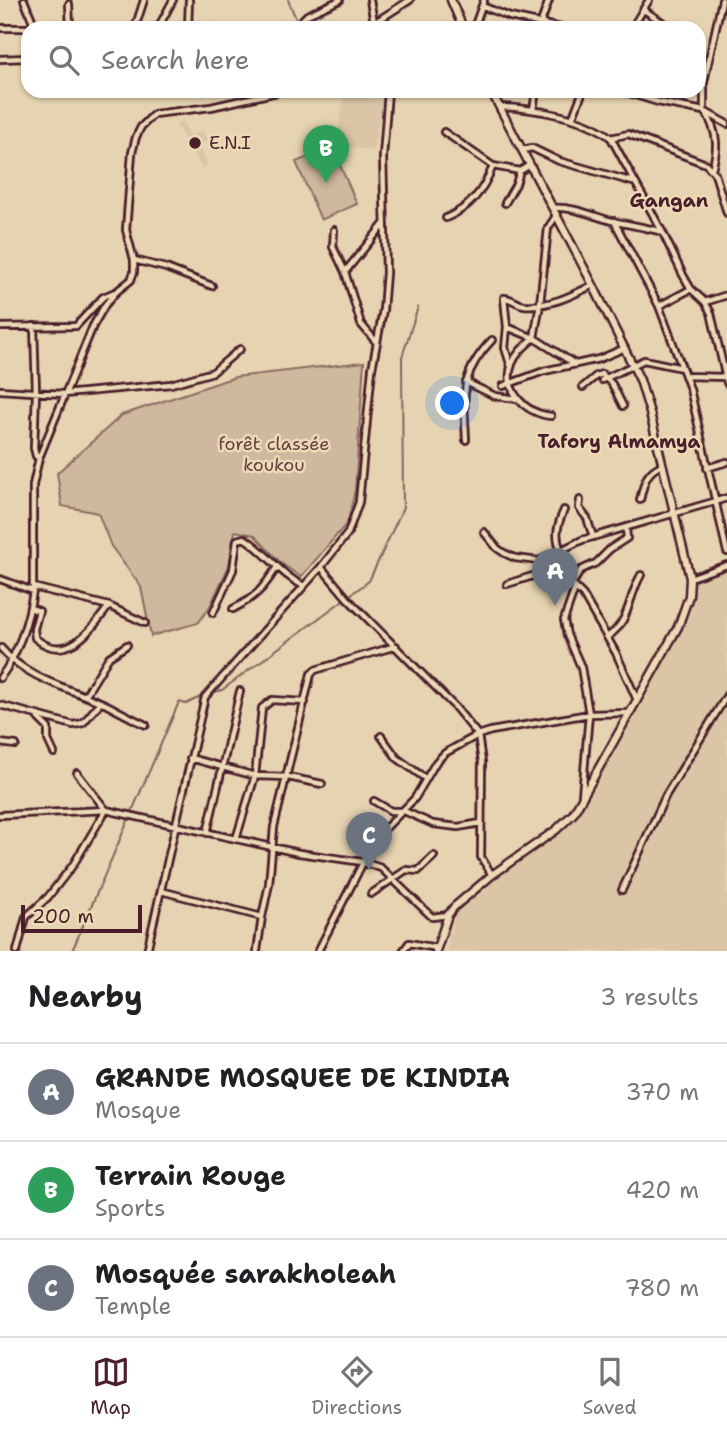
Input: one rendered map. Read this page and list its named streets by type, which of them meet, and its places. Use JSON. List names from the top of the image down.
{
  "districts": ["Gangan", "Tafory Almamya"],
  "parks": ["forêt classée koukou"],
  "places": ["E.N.I"],
  "scale_bar": "200 m",
  "page": {
    "search": "Search here",
    "pins": ["B", "A", "C"],
    "scale": "200 m",
    "heading": ["Nearby", "3 results"],
    "list": [
      {
        "mark": "A",
        "name": "GRANDE MOSQUEE DE KINDIA",
        "note": "Mosque",
        "value": "370 m"
      },
      {
        "mark": "B",
        "name": "Terrain Rouge",
        "note": "Sports",
        "value": "420 m"
      },
      {
        "mark": "C",
        "name": "Mosquée sarakholeah",
        "note": "Temple",
        "value": "780 m"
      }
    ],
    "nav": ["Map", "Directions", "Saved"]
  }
}
